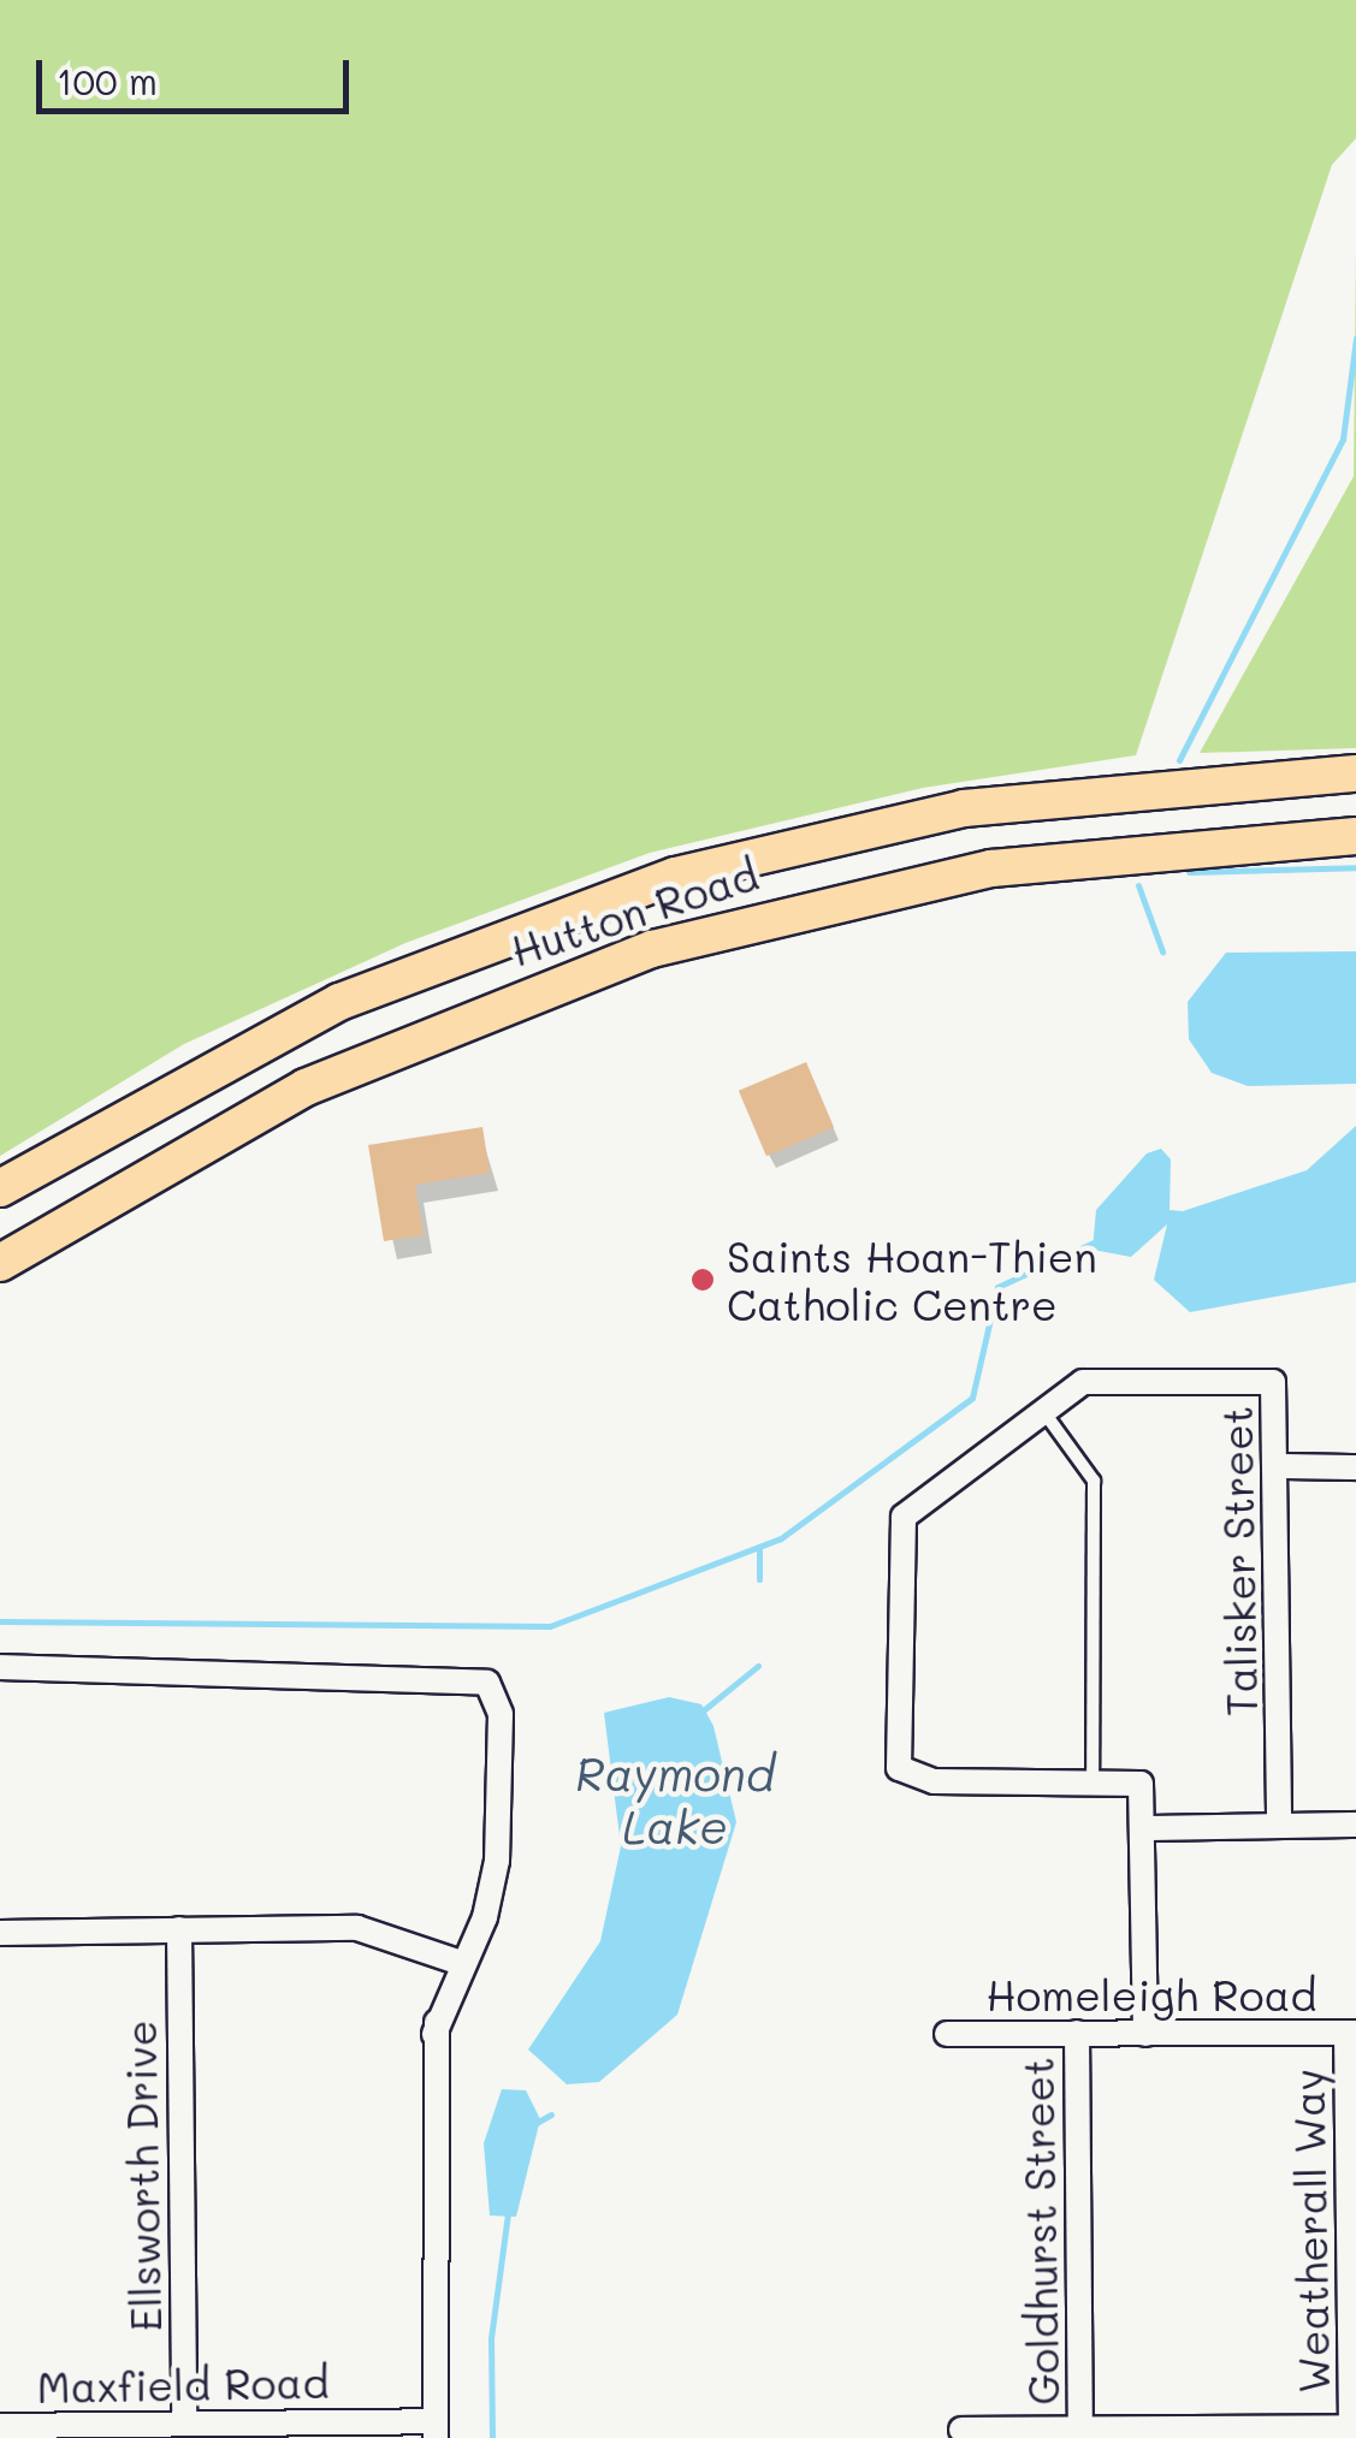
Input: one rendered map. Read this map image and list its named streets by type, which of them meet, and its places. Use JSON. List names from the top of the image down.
{
  "streets": {
    "main road": ["Hutton Road"],
    "street": [
      "Talisker Street",
      "Homeleigh Road",
      "Ellsworth Drive",
      "Goldhurst Street",
      "Weatherall Way",
      "Maxfield Road"
    ]
  },
  "crossings": [
    ["Talisker Street", "Homeleigh Road"],
    ["Homeleigh Road", "Goldhurst Street"],
    ["Homeleigh Road", "Weatherall Way"],
    ["Ellsworth Drive", "Maxfield Road"]
  ],
  "water": ["Raymond Lake"],
  "places": ["Saints Hoan-Thien Catholic Centre"],
  "scale_bar": "100 m"
}
